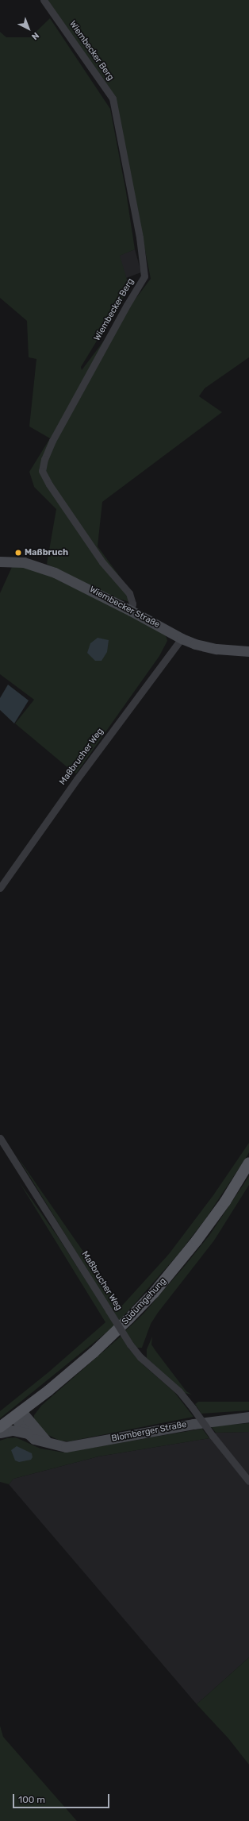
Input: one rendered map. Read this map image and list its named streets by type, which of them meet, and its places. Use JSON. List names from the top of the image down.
{
  "streets": {
    "main road": ["Südumgehung"],
    "street": [
      "Wiembecker Berg",
      "Wiembecker Straße",
      "Maßbrucher Weg",
      "Blomberger Straße"
    ]
  },
  "crossings": [
    ["Wiembecker Berg", "Wiembecker Straße"],
    ["Wiembecker Straße", "Maßbrucher Weg"],
    ["Südumgehung", "Blomberger Straße"]
  ],
  "places": ["Maßbruch"],
  "scale_bar": "100 m",
  "north": "bottom right"
}
